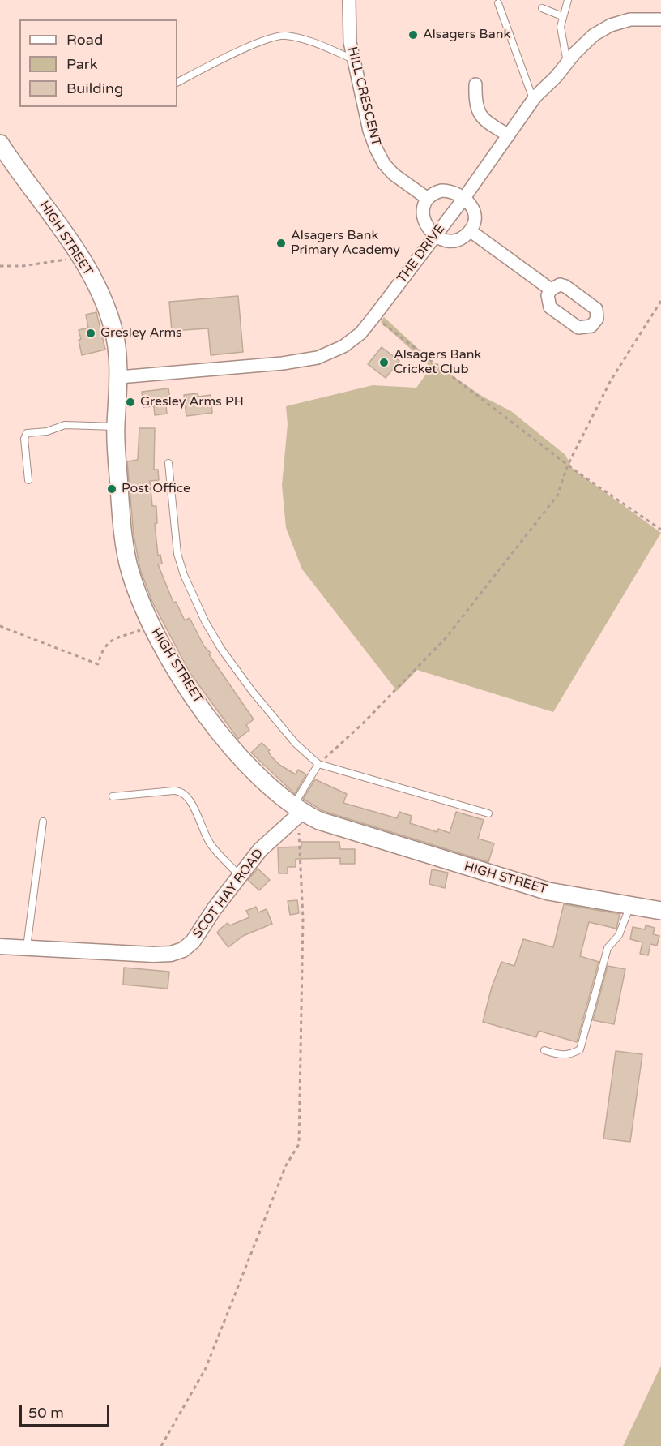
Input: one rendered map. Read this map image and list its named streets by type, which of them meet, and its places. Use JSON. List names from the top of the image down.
{
  "streets": {
    "main road": ["HIGH STREET"],
    "street": ["HILL CRESCENT", "THE DRIVE", "SCOT HAY ROAD"]
  },
  "crossings": [
    ["HIGH STREET", "THE DRIVE"],
    ["HIGH STREET", "SCOT HAY ROAD"]
  ],
  "places": [
    "Alsagers Bank",
    "Alsagers Bank Primary Academy",
    "Gresley Arms",
    "Alsagers Bank Cricket Club",
    "Gresley Arms PH",
    "Post Office"
  ],
  "legend": ["Road", "Park", "Building"],
  "scale_bar": "50 m"
}
